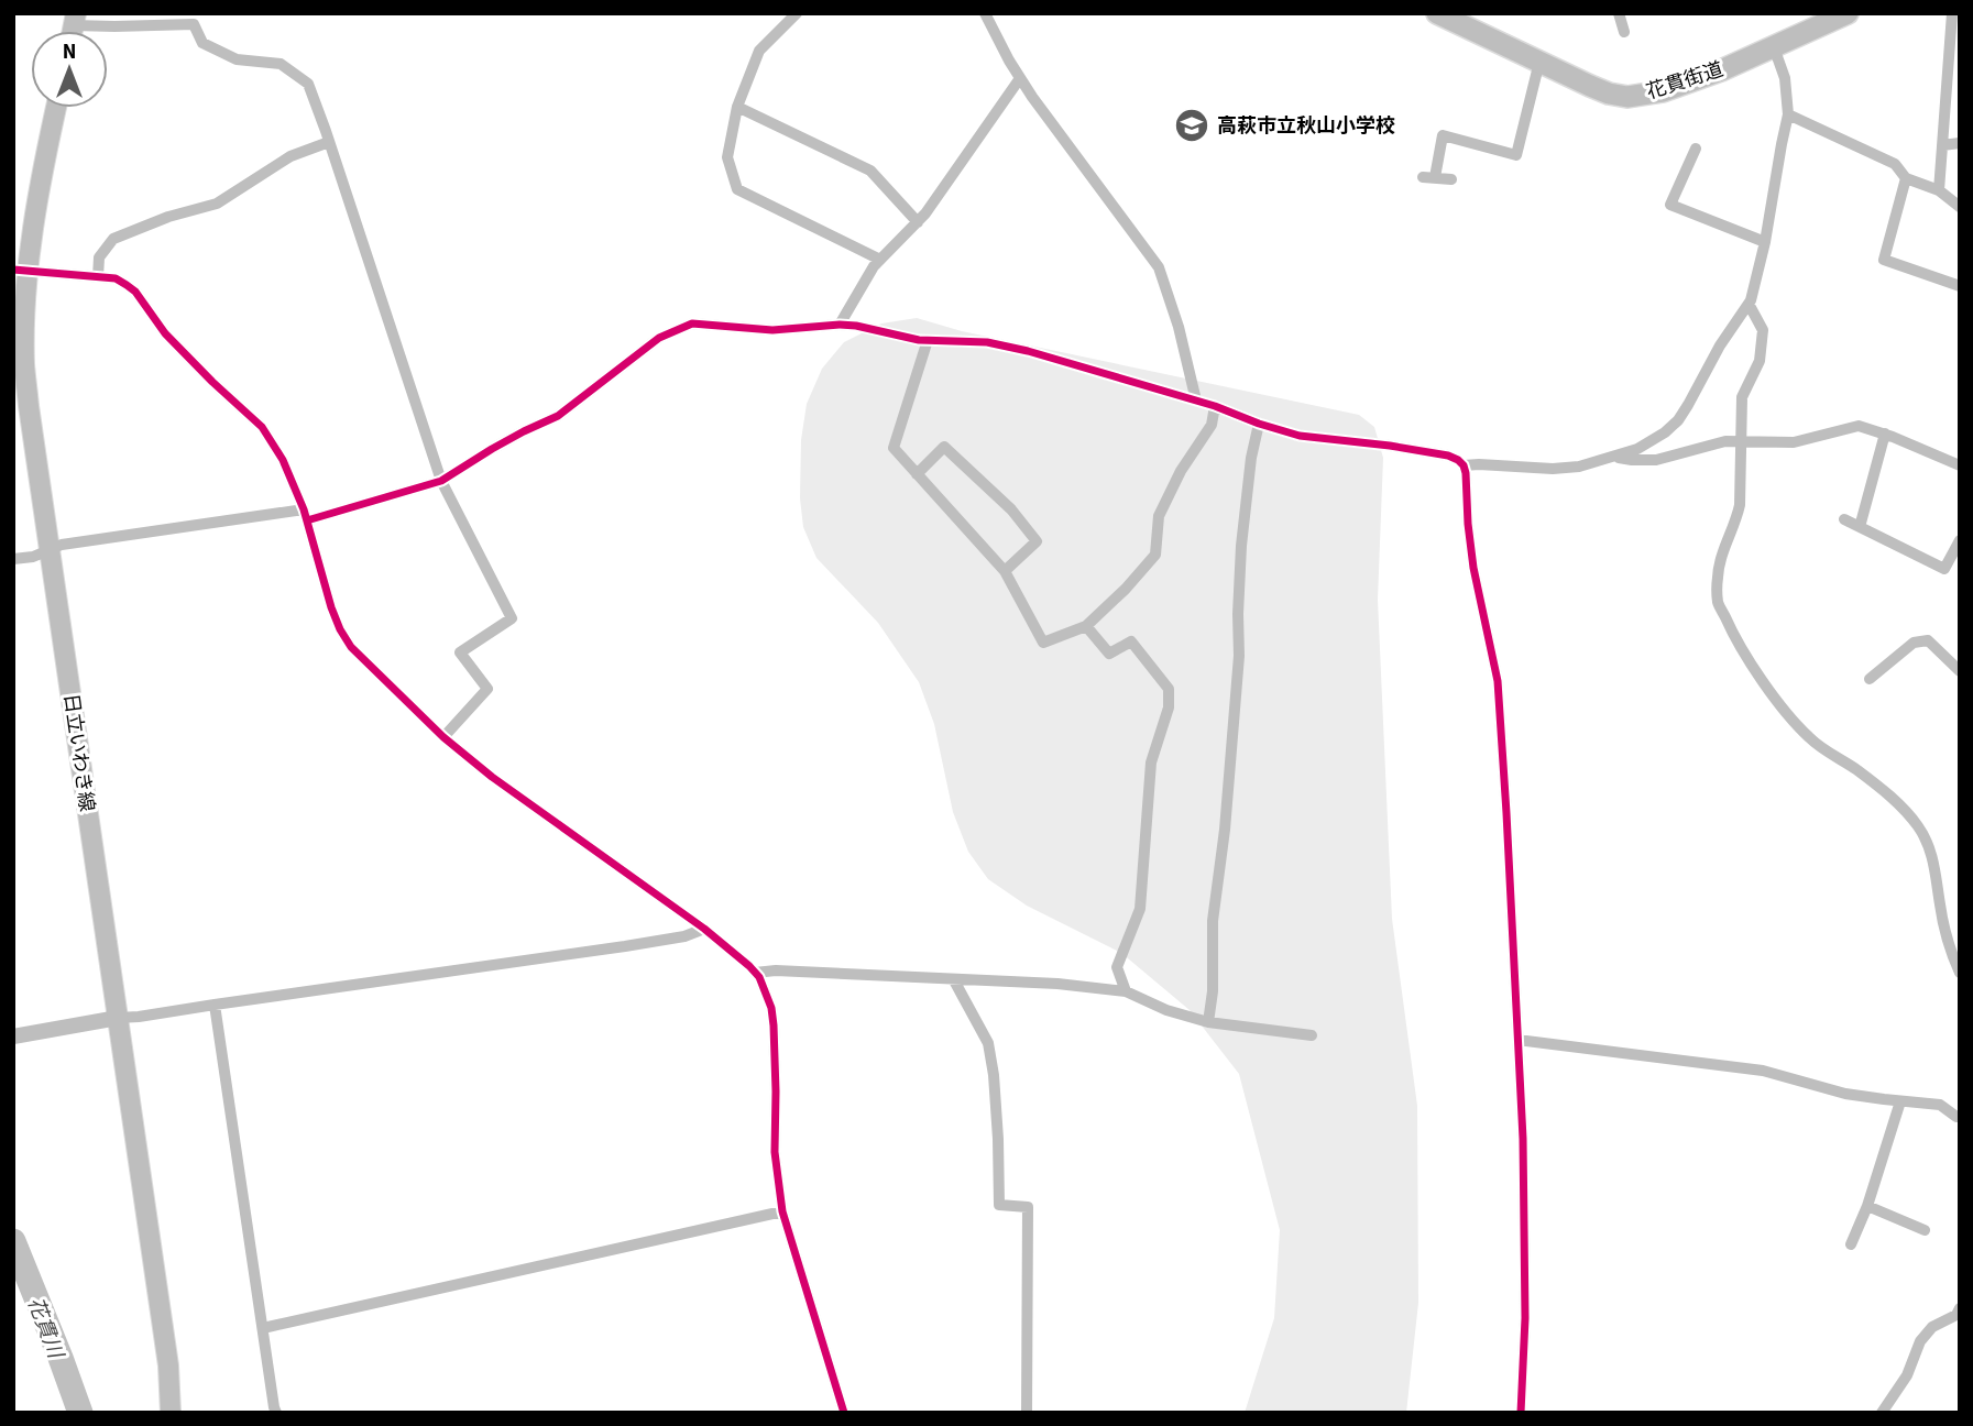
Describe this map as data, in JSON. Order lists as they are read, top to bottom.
{
  "streets": {
    "highway": ["花貫街道"],
    "main road": ["日立いわき線"]
  },
  "water": ["花貫川"],
  "places": {
    "school or university": ["高萩市立秋山小学校"]
  },
  "north": "top"
}
